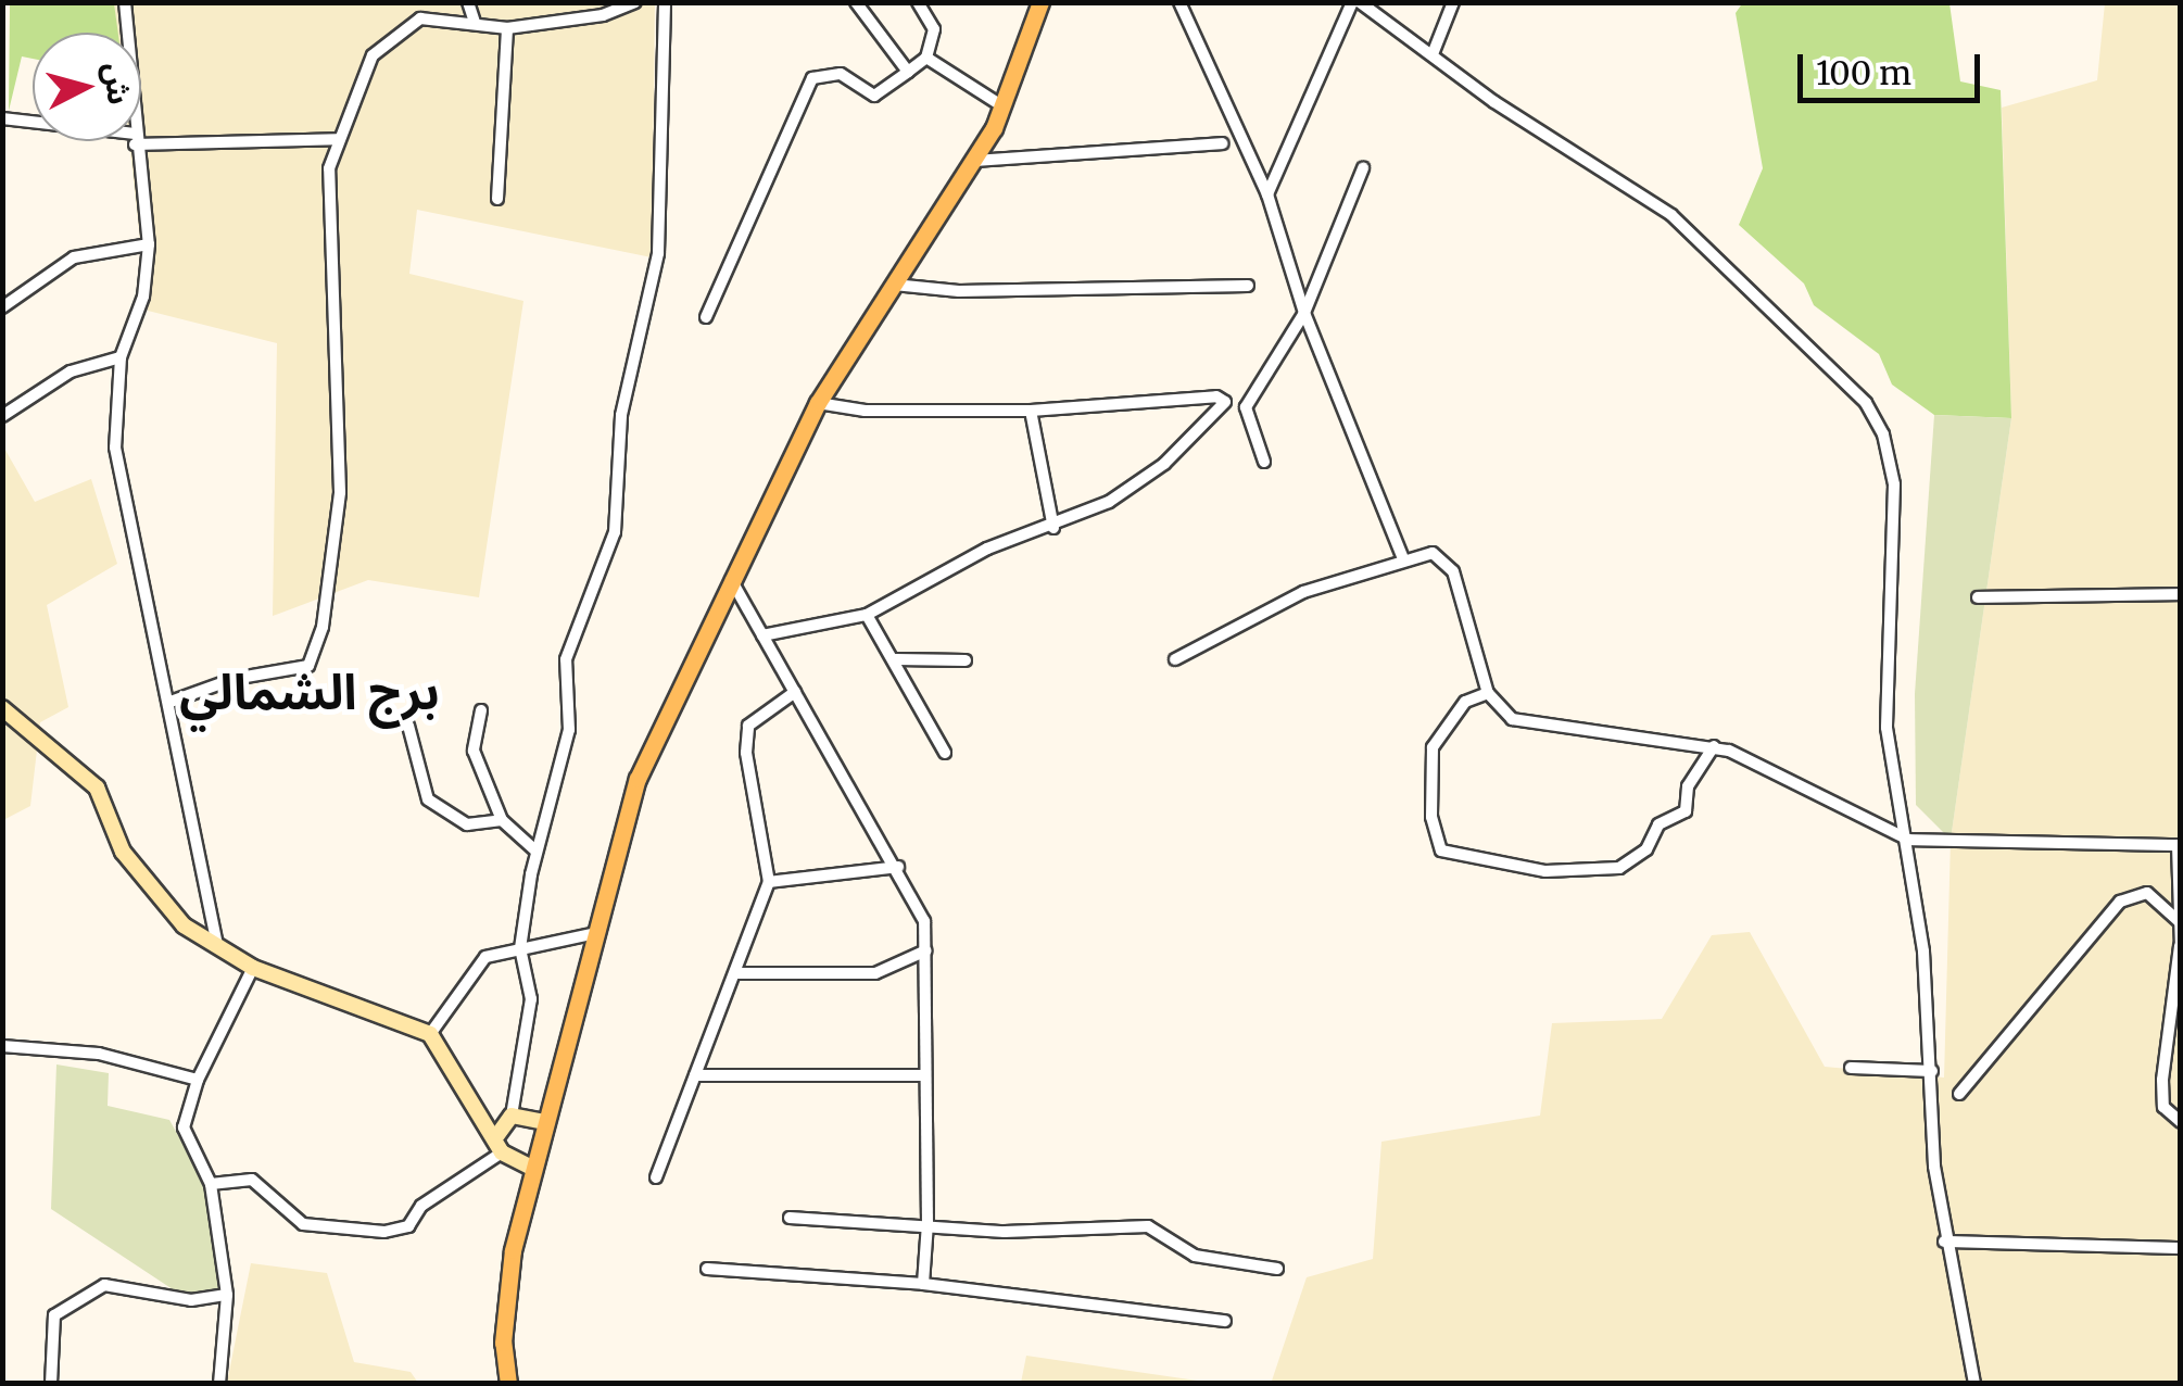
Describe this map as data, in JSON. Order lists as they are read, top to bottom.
{
  "districts": ["برج الشمالي"],
  "scale_bar": "100 m",
  "north": "right"
}
